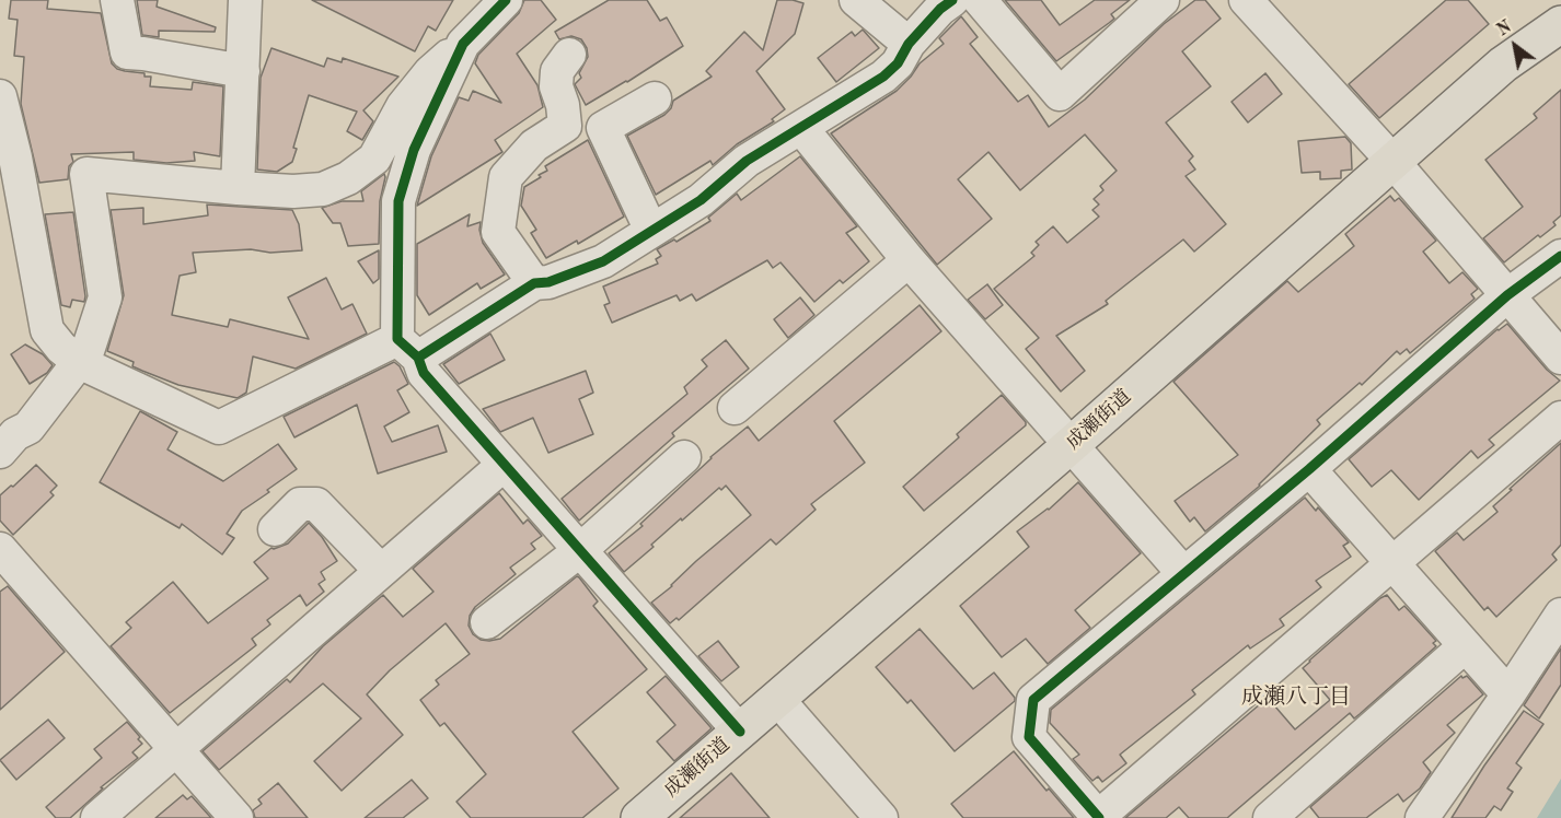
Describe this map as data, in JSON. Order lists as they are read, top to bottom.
{
  "streets": {
    "main road": ["成瀬街道"]
  },
  "districts": ["成瀬八丁目"],
  "north": "top left"
}
